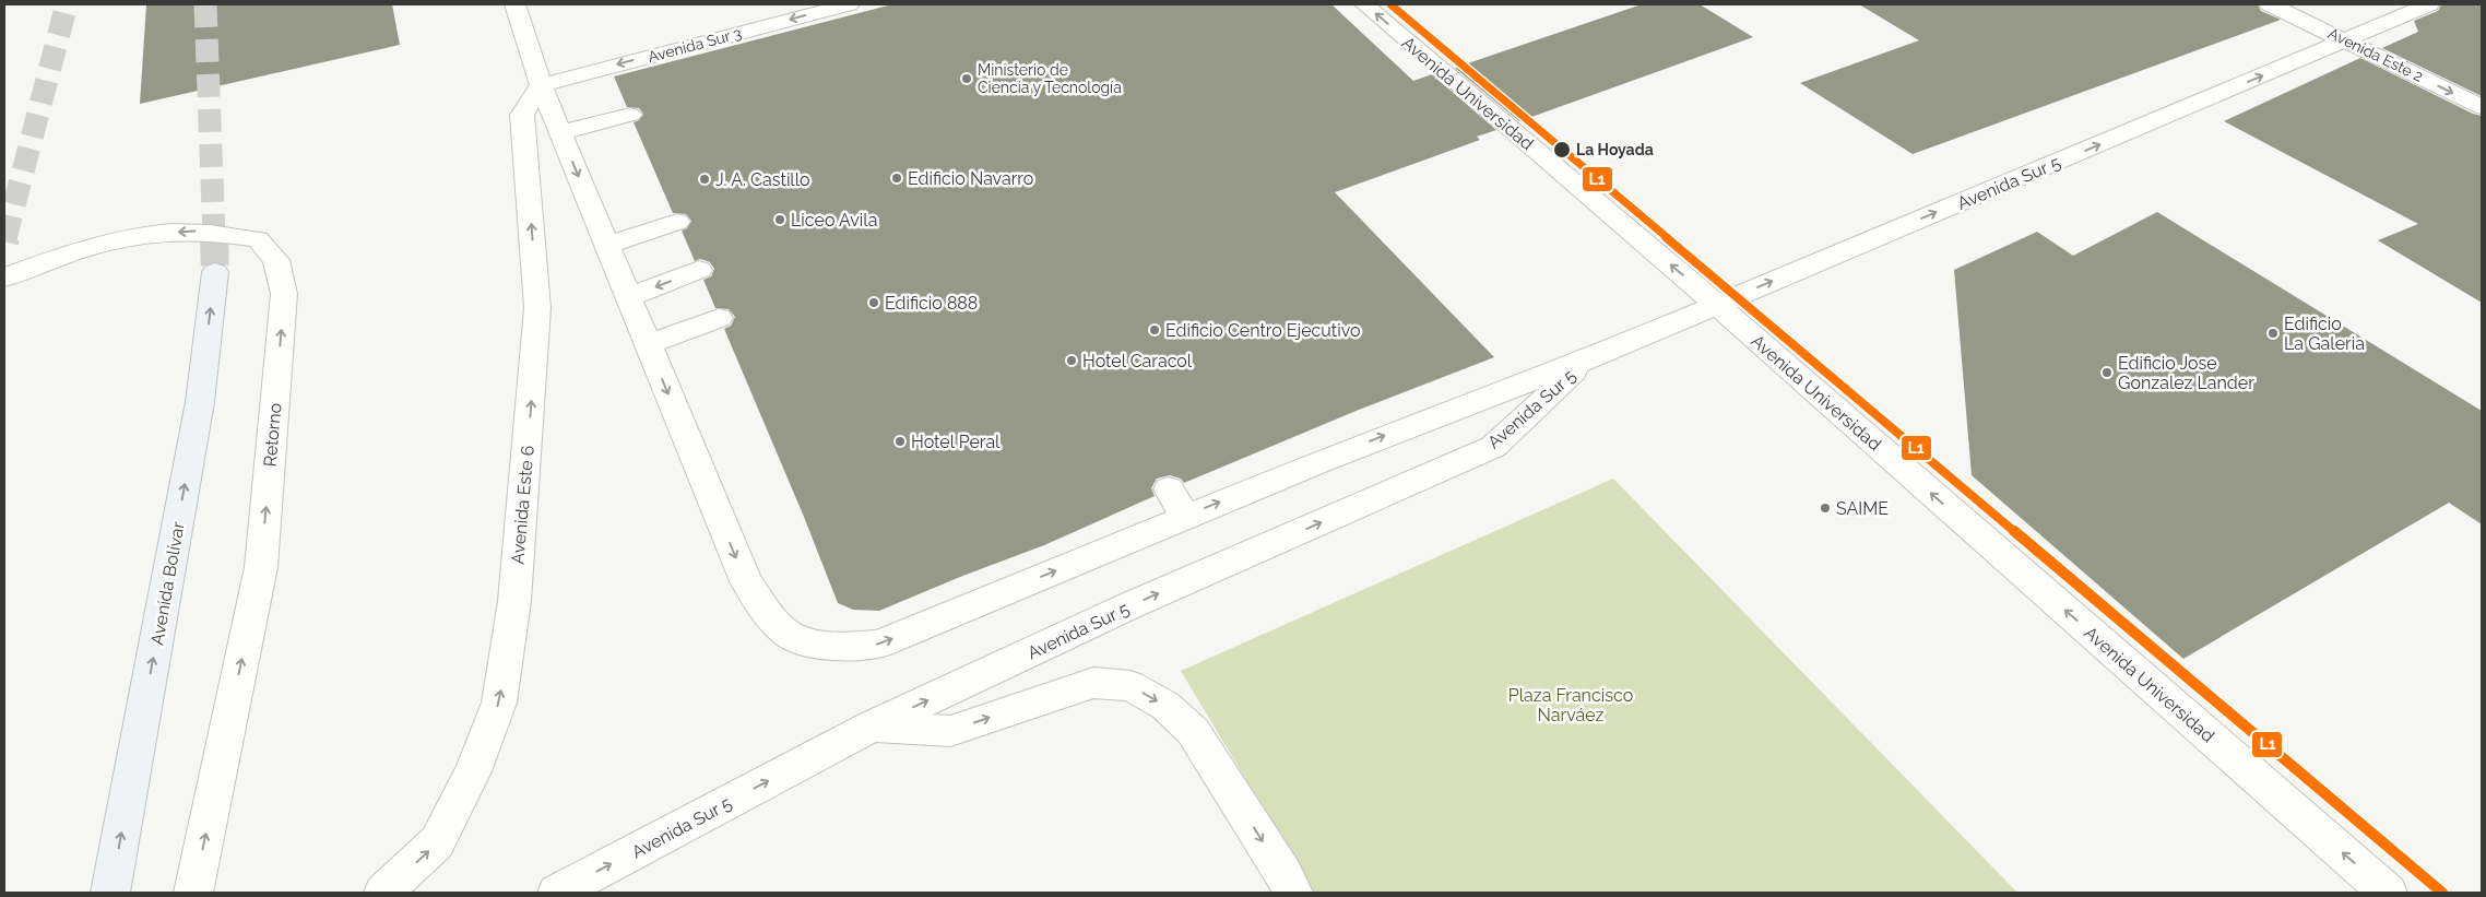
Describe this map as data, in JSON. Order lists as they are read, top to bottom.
{
  "streets": {
    "main road": ["Avenida Bolívar"],
    "street": [
      "Avenida Sur 3",
      "Avenida Este 2",
      "Avenida Universidad",
      "Avenida Sur 5",
      "Retorno",
      "Avenida Este 6"
    ]
  },
  "crossings": [
    ["Avenida Sur 3", "Avenida Este 6"],
    ["Avenida Este 2", "Avenida Sur 5"],
    ["Avenida Universidad", "Avenida Sur 5"]
  ],
  "one_way": [
    "Avenida Este 2",
    "Avenida Universidad",
    "Avenida Sur 5",
    "Avenida Este 6",
    "Avenida Bolívar"
  ],
  "parks": ["Plaza Francisco Narváez"],
  "places": [
    "Ministerio de Ciencia y Tecnología",
    "La Hoyada",
    "Edificio Navarro",
    "J. A. Castillo",
    "Liceo Avila",
    "Edificio 888",
    "Edificio Centro Ejecutivo",
    "Edificio La Galeria",
    "Hotel Caracol",
    "Edificio Jose Gonzalez Lander",
    "Hotel Peral",
    "SAIME"
  ],
  "lines": ["transit line L1"]
}
